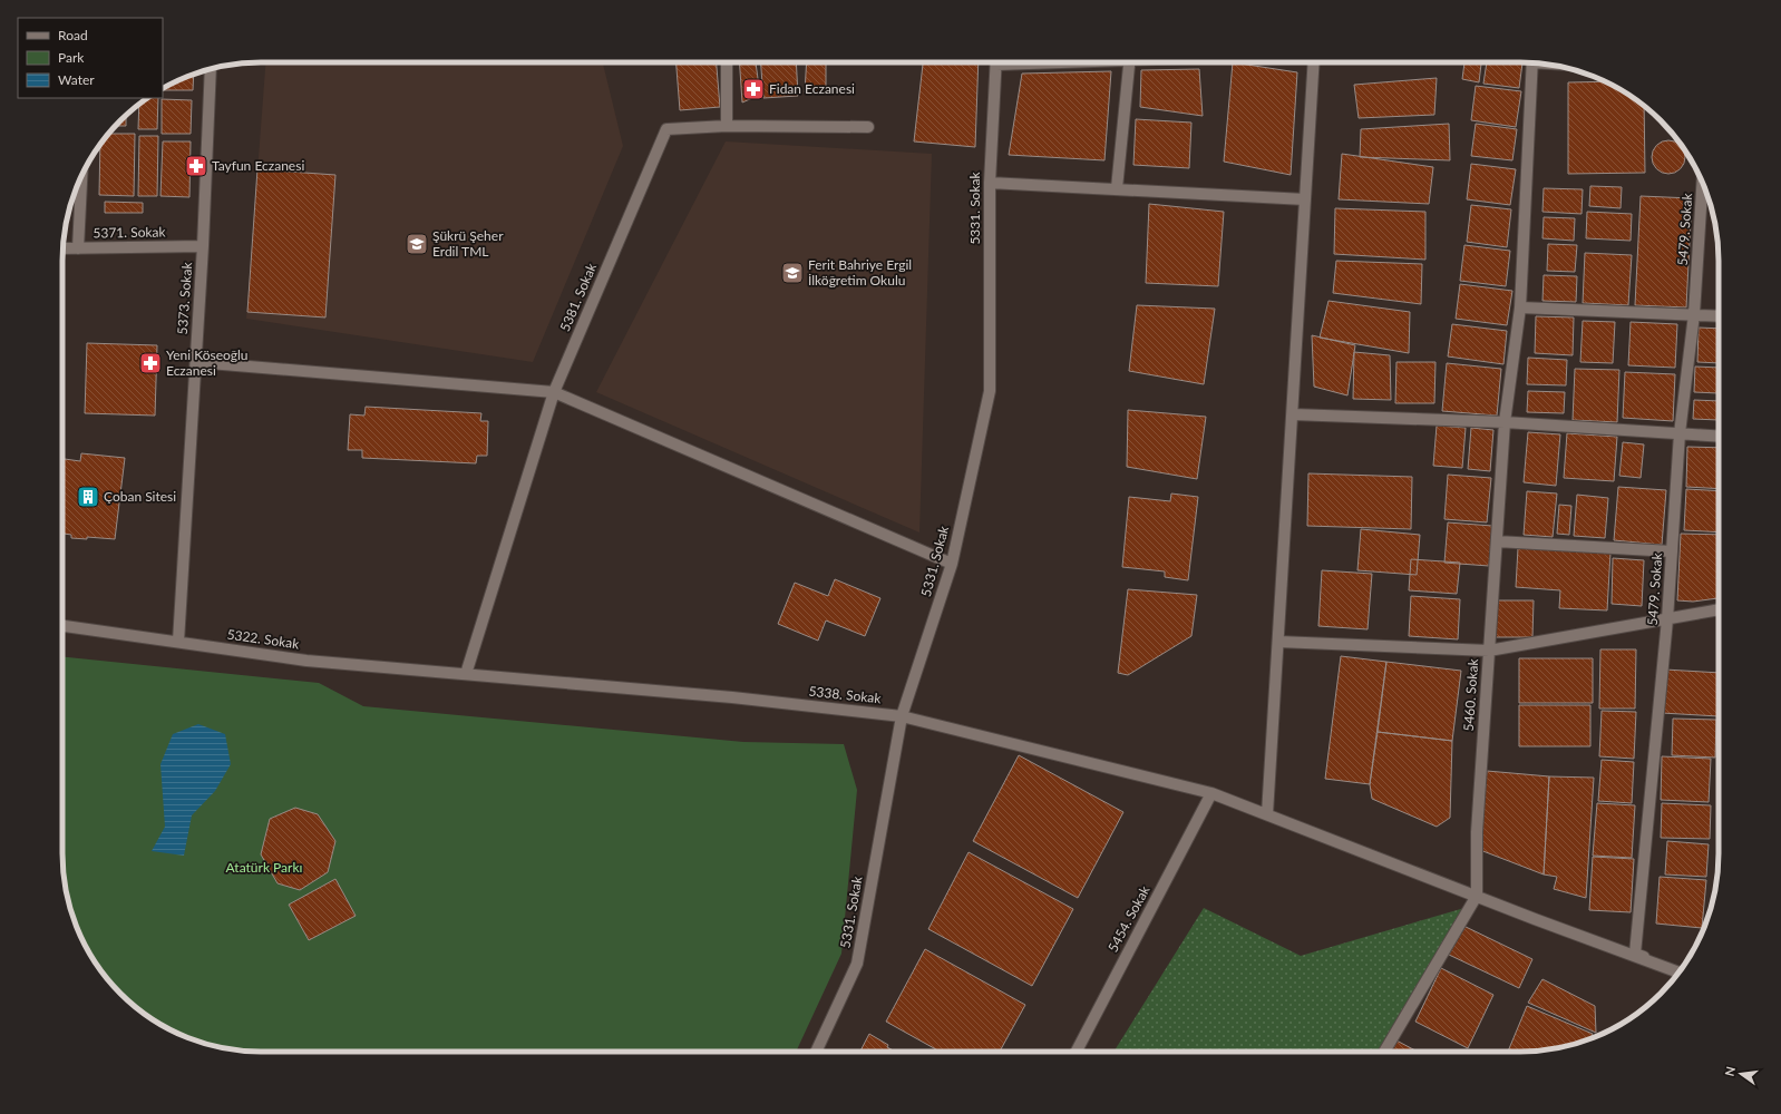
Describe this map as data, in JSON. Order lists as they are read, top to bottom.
{
  "streets": {
    "street": [
      "5331. Sokak",
      "5479. Sokak",
      "5371. Sokak",
      "5381. Sokak",
      "5373. Sokak",
      "5322. Sokak",
      "5338. Sokak",
      "5460. Sokak",
      "5454. Sokak"
    ]
  },
  "crossings": [
    ["5331. Sokak", "5338. Sokak"],
    ["5371. Sokak", "5373. Sokak"],
    ["5381. Sokak", "5322. Sokak"],
    ["5381. Sokak", "5338. Sokak"],
    ["5373. Sokak", "5322. Sokak"],
    ["5322. Sokak", "5338. Sokak"],
    ["5338. Sokak", "5460. Sokak"],
    ["5338. Sokak", "5454. Sokak"]
  ],
  "parks": ["Atatürk Parkı"],
  "places": {
    "pharmacy": ["Fidan Eczanesi", "Tayfun Eczanesi", "Yeni Köseoğlu Eczanesi"],
    "school or university": ["Şükrü Şeher Erdil TML", "Ferit Bahriye Ergil İlköğretim Okulu"],
    "building": ["Çoban Sitesi"]
  },
  "legend": ["Road", "Park", "Water"],
  "north": "left"
}
